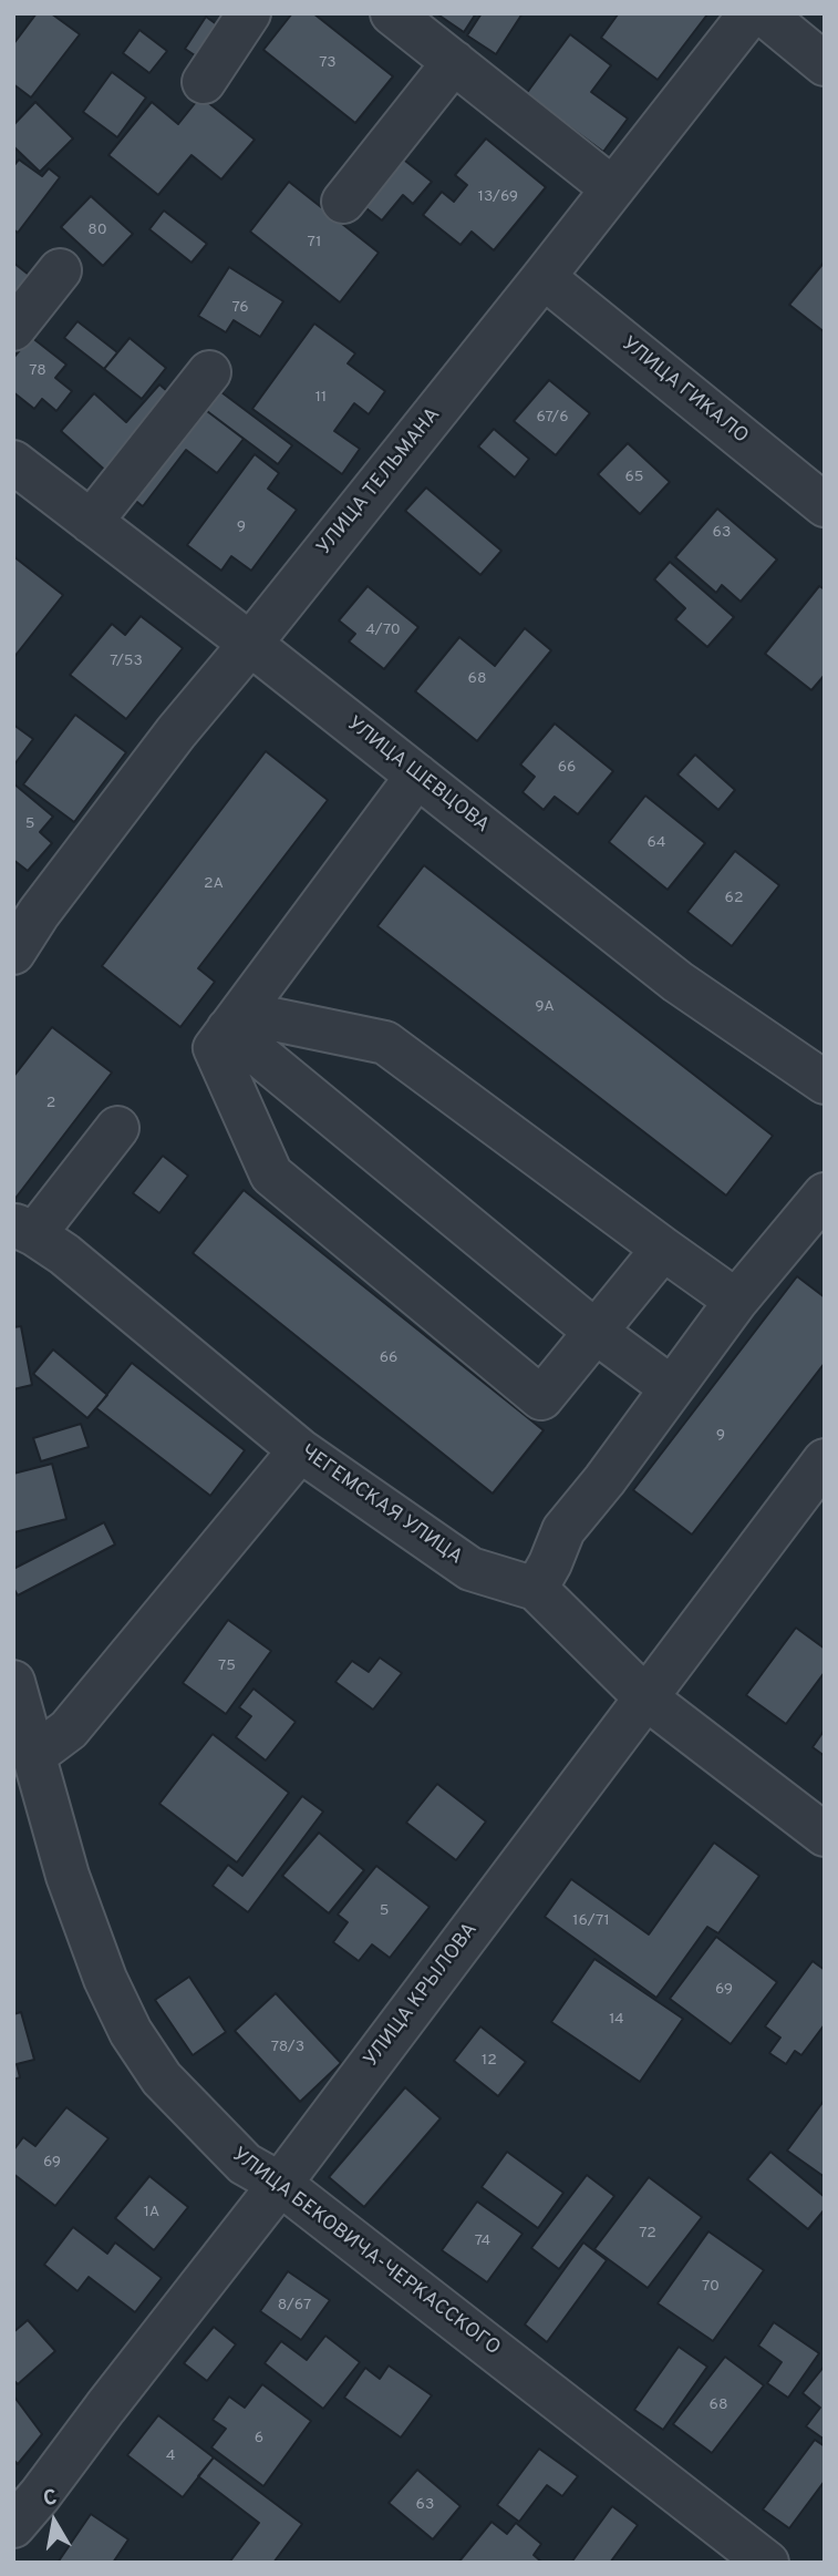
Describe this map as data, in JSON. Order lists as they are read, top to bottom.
{
  "streets": {
    "street": [
      "УЛИЦА ГИКАЛО",
      "УЛИЦА ТЕЛЬМАНА",
      "УЛИЦА ШЕВЦОВА",
      "ЧЕГЕМСКАЯ УЛИЦА",
      "УЛИЦА КРЫЛОВА",
      "УЛИЦА БЕКОВИЧА-ЧЕРКАССКОГО"
    ]
  },
  "crossings": [
    ["УЛИЦА ГИКАЛО", "УЛИЦА ТЕЛЬМАНА"],
    ["УЛИЦА ТЕЛЬМАНА", "УЛИЦА ШЕВЦОВА"],
    ["ЧЕГЕМСКАЯ УЛИЦА", "УЛИЦА КРЫЛОВА"],
    ["УЛИЦА КРЫЛОВА", "УЛИЦА БЕКОВИЧА-ЧЕРКАССКОГО"]
  ],
  "house_numbers": [
    "73",
    "13/69",
    "80",
    "71",
    "76",
    "78",
    "11",
    "67/6",
    "65",
    "9",
    "63",
    "4/70",
    "7/53",
    "68",
    "66",
    "5",
    "64",
    "2А",
    "62",
    "9А",
    "2",
    "66",
    "9",
    "75",
    "5",
    "16/71",
    "69",
    "14",
    "78/3",
    "12",
    "69",
    "1А",
    "72",
    "74",
    "70",
    "8/67",
    "68",
    "6",
    "4",
    "63"
  ],
  "north": "top"
}
